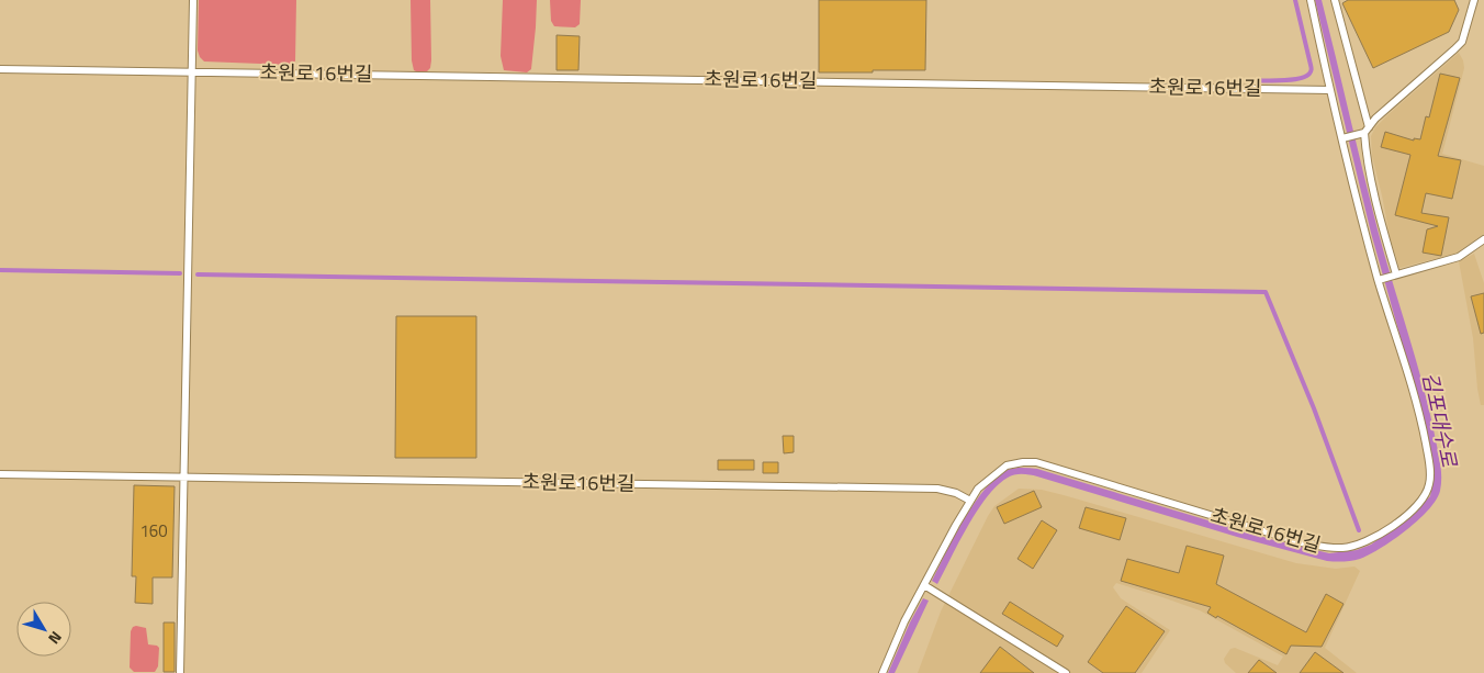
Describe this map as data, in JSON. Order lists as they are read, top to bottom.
{
  "streets": {
    "lane": ["초원로16번길"]
  },
  "water": ["김포대수로"],
  "house_numbers": ["160"],
  "north": "bottom right"
}
